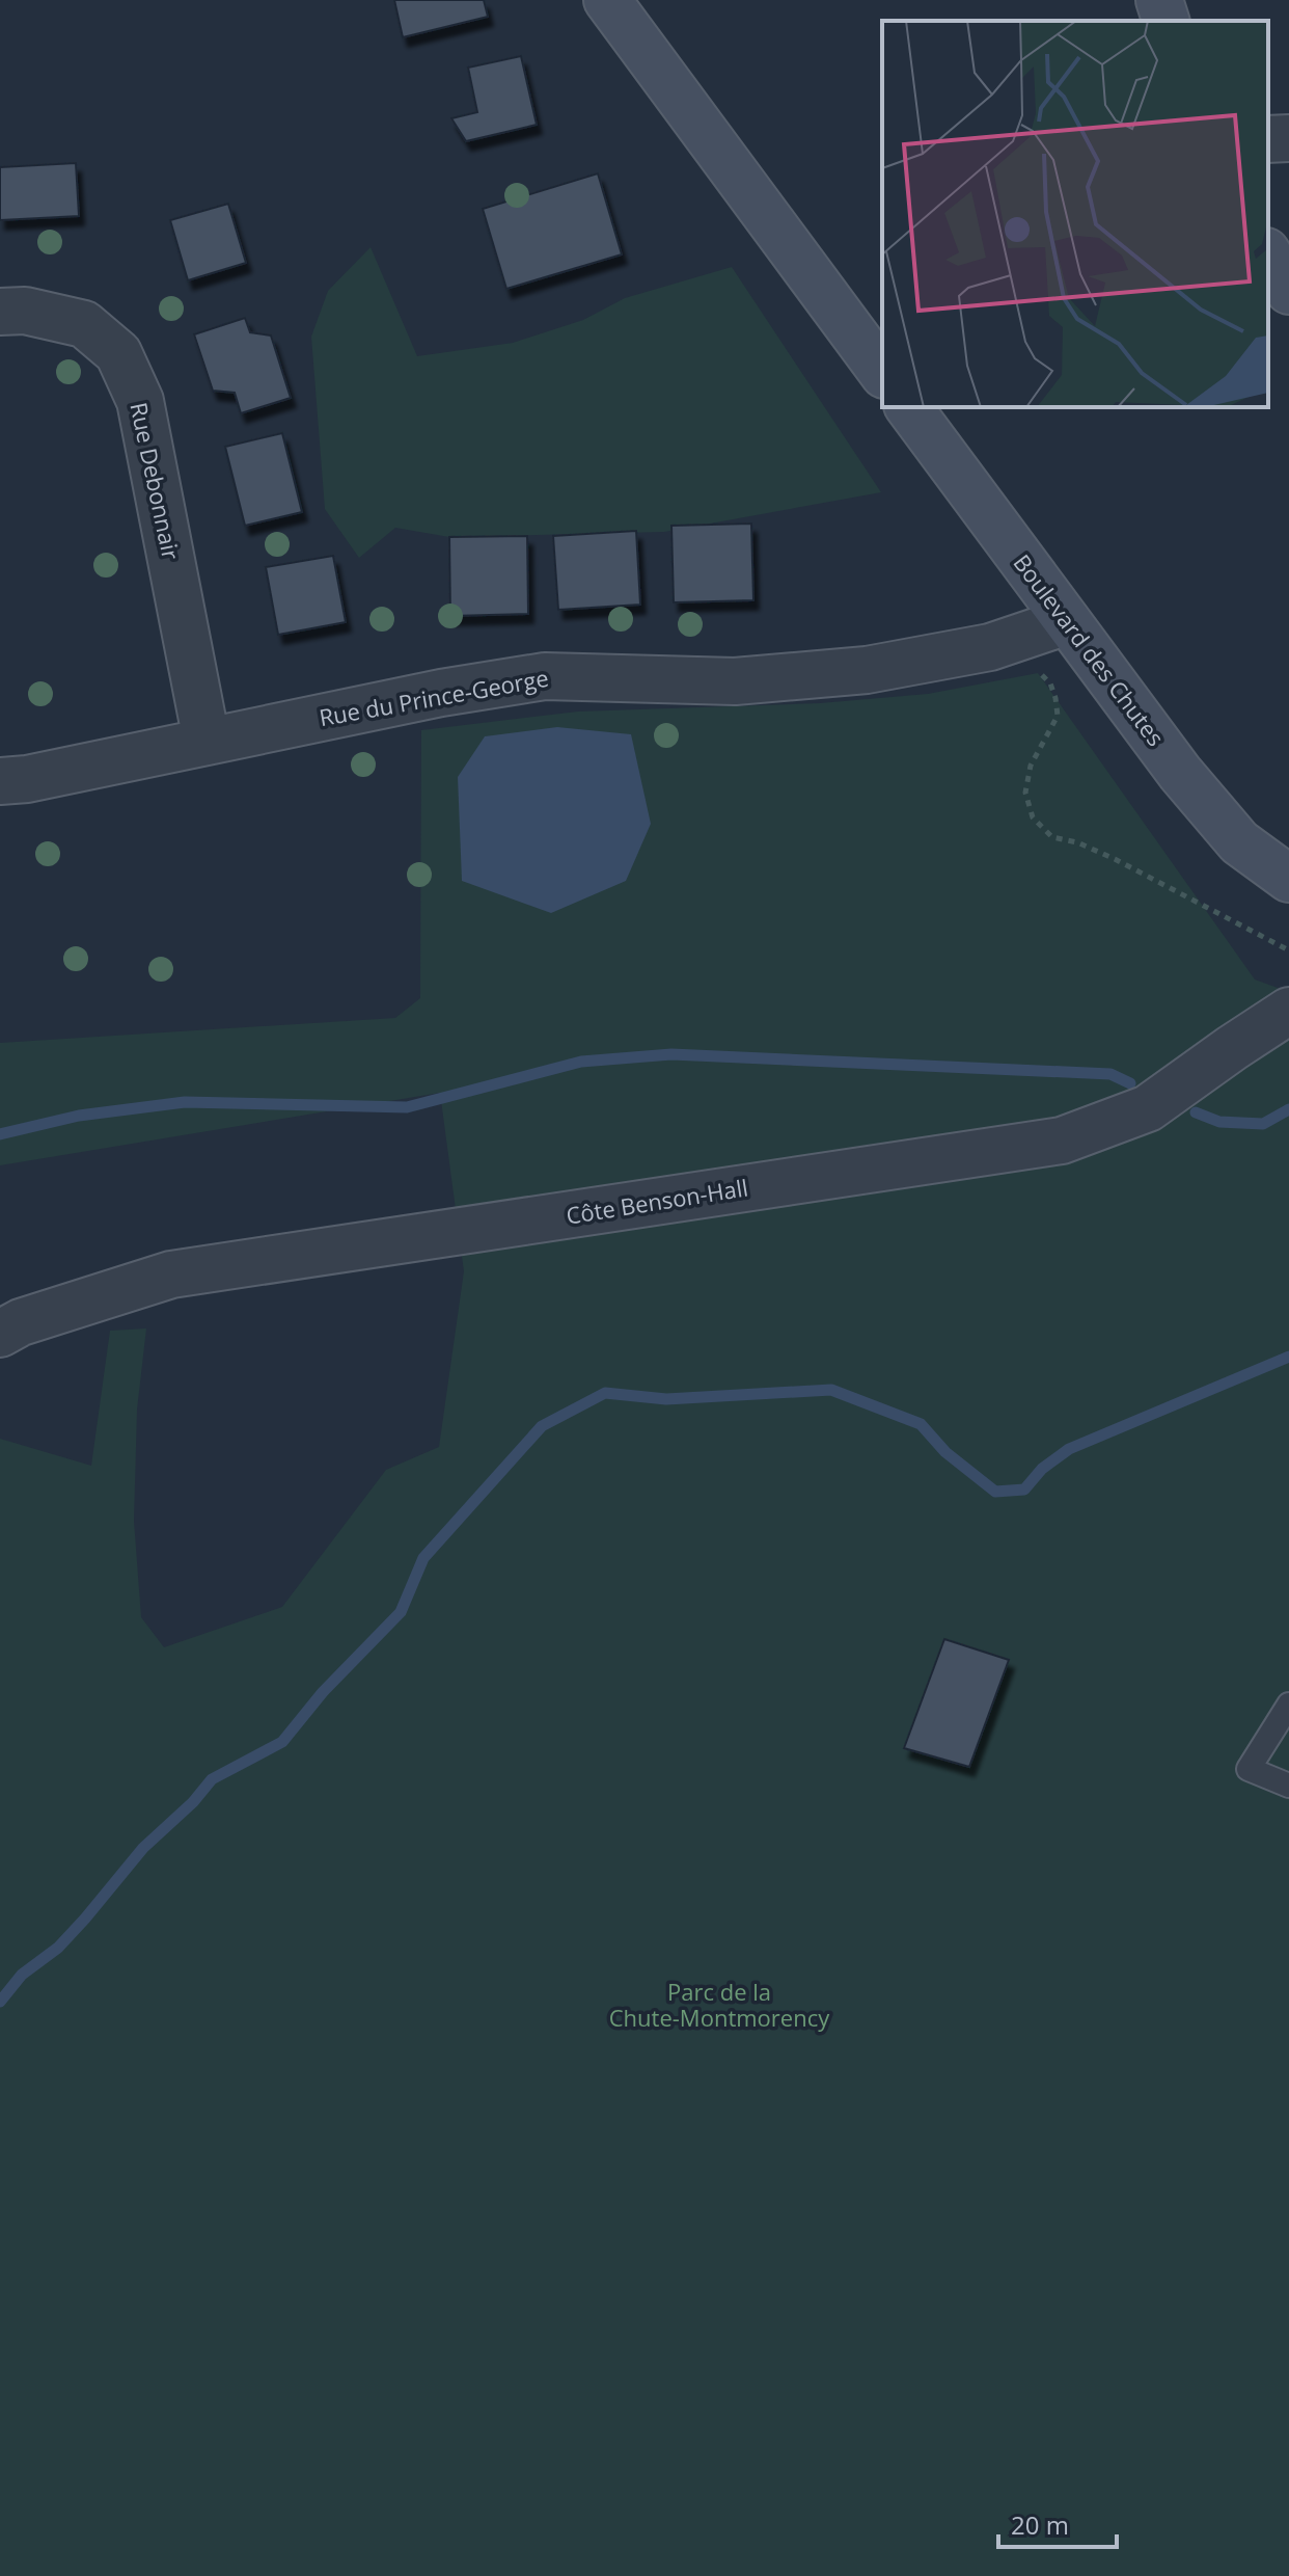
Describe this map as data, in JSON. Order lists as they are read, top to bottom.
{
  "streets": {
    "street": [
      "Rue Debonnair",
      "Boulevard des Chutes",
      "Rue du Prince-George",
      "Côte Benson-Hall"
    ]
  },
  "crossings": [
    ["Rue Debonnair", "Rue du Prince-George"],
    ["Boulevard des Chutes", "Rue du Prince-George"]
  ],
  "parks": ["Parc de la Chute-Montmorency"],
  "scale_bar": "20 m"
}
